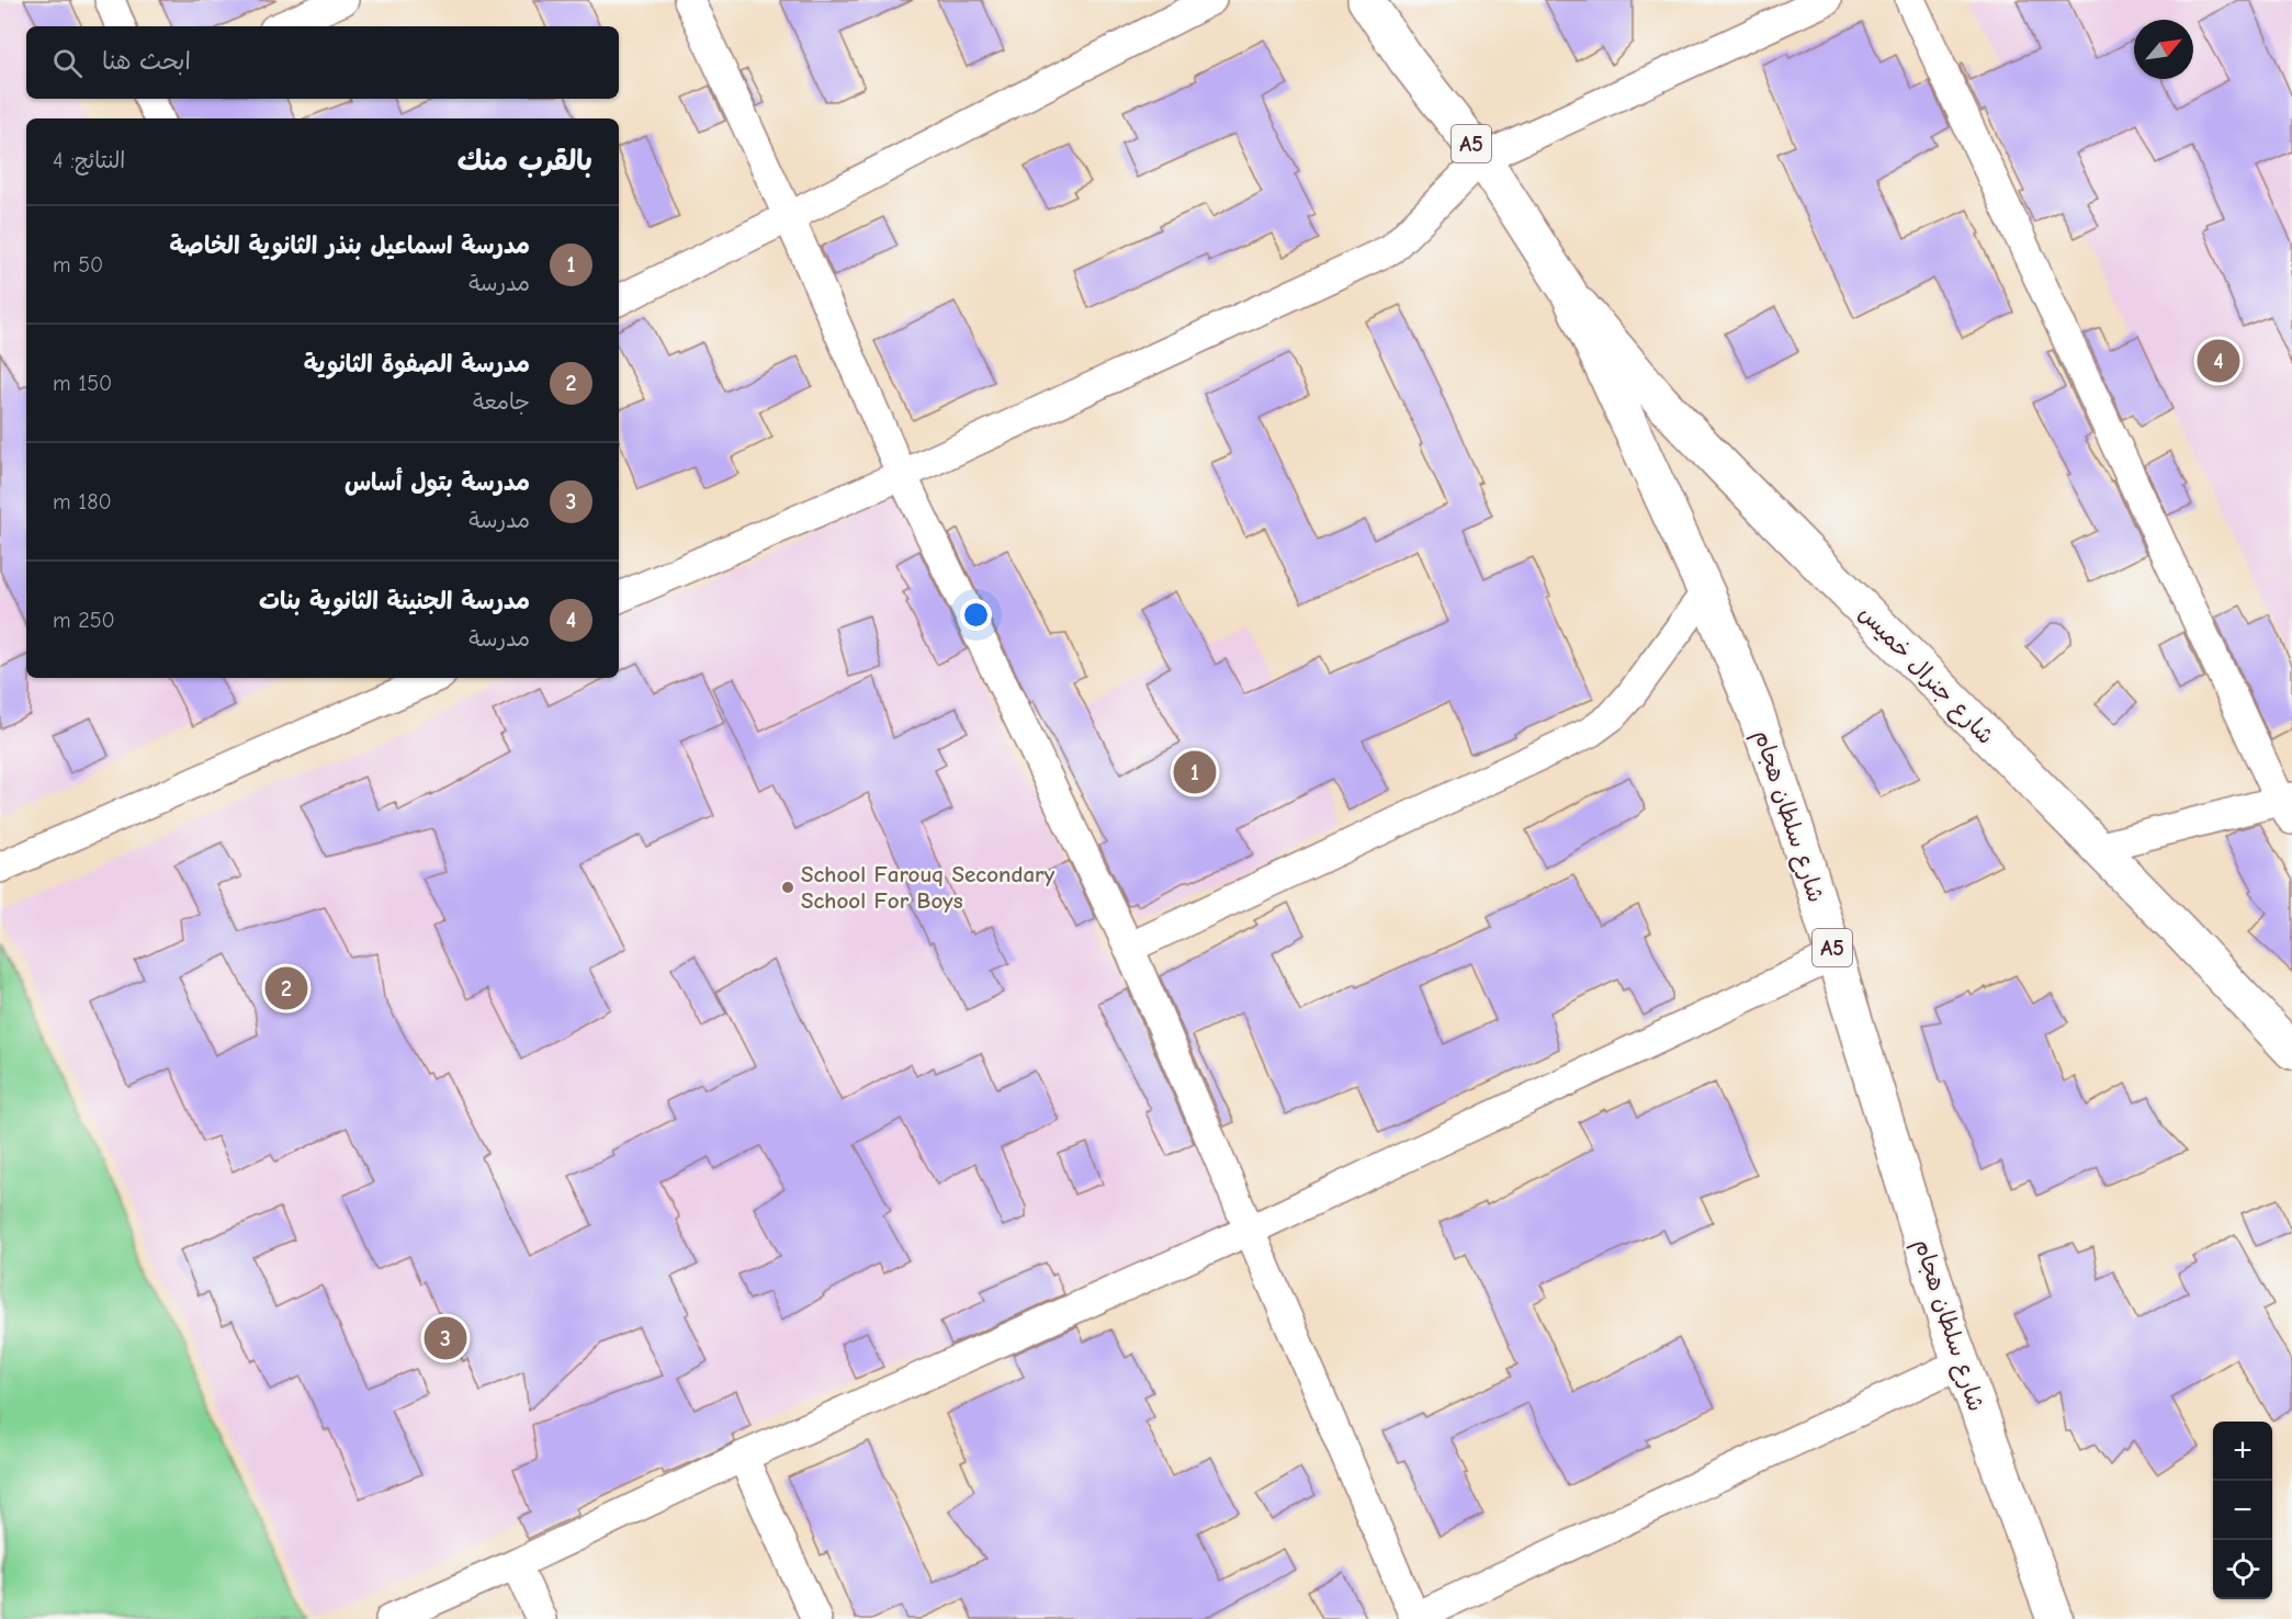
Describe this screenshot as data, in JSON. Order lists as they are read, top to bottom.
{
  "streets": {
    "main road": ["A5", "شارع جنرال خميس", "شارع سلطان هجام"]
  },
  "crossings": [
    ["A5", "شارع جنرال خميس"],
    ["A5", "شارع سلطان هجام"],
    ["شارع جنرال خميس", "شارع سلطان هجام"]
  ],
  "places": ["School Farouq Secondary School For Boys"],
  "north": "top right",
  "page": {
    "search": "ابحث هنا",
    "heading": ["بالقرب منك", "النتائج: 4"],
    "list": [
      {
        "mark": "1",
        "name": "مدرسة اسماعيل بنذر الثانوية الخاصة",
        "note": "مدرسة",
        "value": "50 m"
      },
      {
        "mark": "2",
        "name": "مدرسة الصفوة الثانوية",
        "note": "جامعة",
        "value": "150 m"
      },
      {
        "mark": "3",
        "name": "مدرسة بتول أساس",
        "note": "مدرسة",
        "value": "180 m"
      },
      {
        "mark": "4",
        "name": "مدرسة الجنينة الثانوية بنات",
        "note": "مدرسة",
        "value": "250 m"
      }
    ],
    "pins": [
      "4",
      "1",
      "2",
      "3"
    ],
    "map_buttons": ["+", "−"]
  }
}
